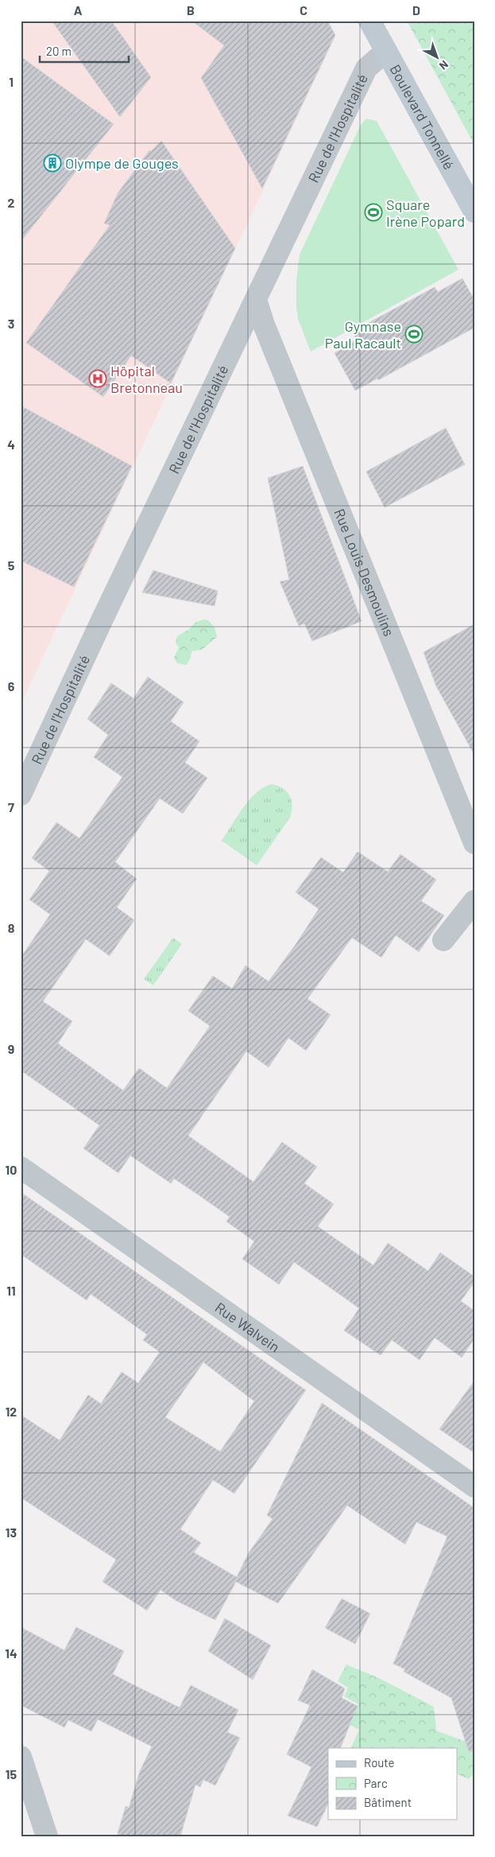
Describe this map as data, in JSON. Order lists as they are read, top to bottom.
{
  "streets": {
    "main road": ["Boulevard Tonnellé"],
    "street": ["Rue de l'Hospitalité", "Rue Louis Desmoulins", "Rue Walvein"]
  },
  "crossings": [
    ["Boulevard Tonnellé", "Rue de l'Hospitalité"],
    ["Rue de l'Hospitalité", "Rue Louis Desmoulins"]
  ],
  "places": {
    "building": ["Olympe de Gouges"],
    "sports": ["Square Irène Popard", "Gymnase Paul Racault"],
    "hospital": ["Hôpital Bretonneau"]
  },
  "legend": ["Route", "Parc", "Bâtiment"],
  "scale_bar": "20 m",
  "north": "bottom right",
  "grid": {
    "columns": [
      "A",
      "B",
      "C",
      "D"
    ],
    "rows": [
      "1",
      "2",
      "3",
      "4",
      "5",
      "6",
      "7",
      "8",
      "9",
      "10",
      "11",
      "12",
      "13",
      "14",
      "15"
    ]
  }
}
